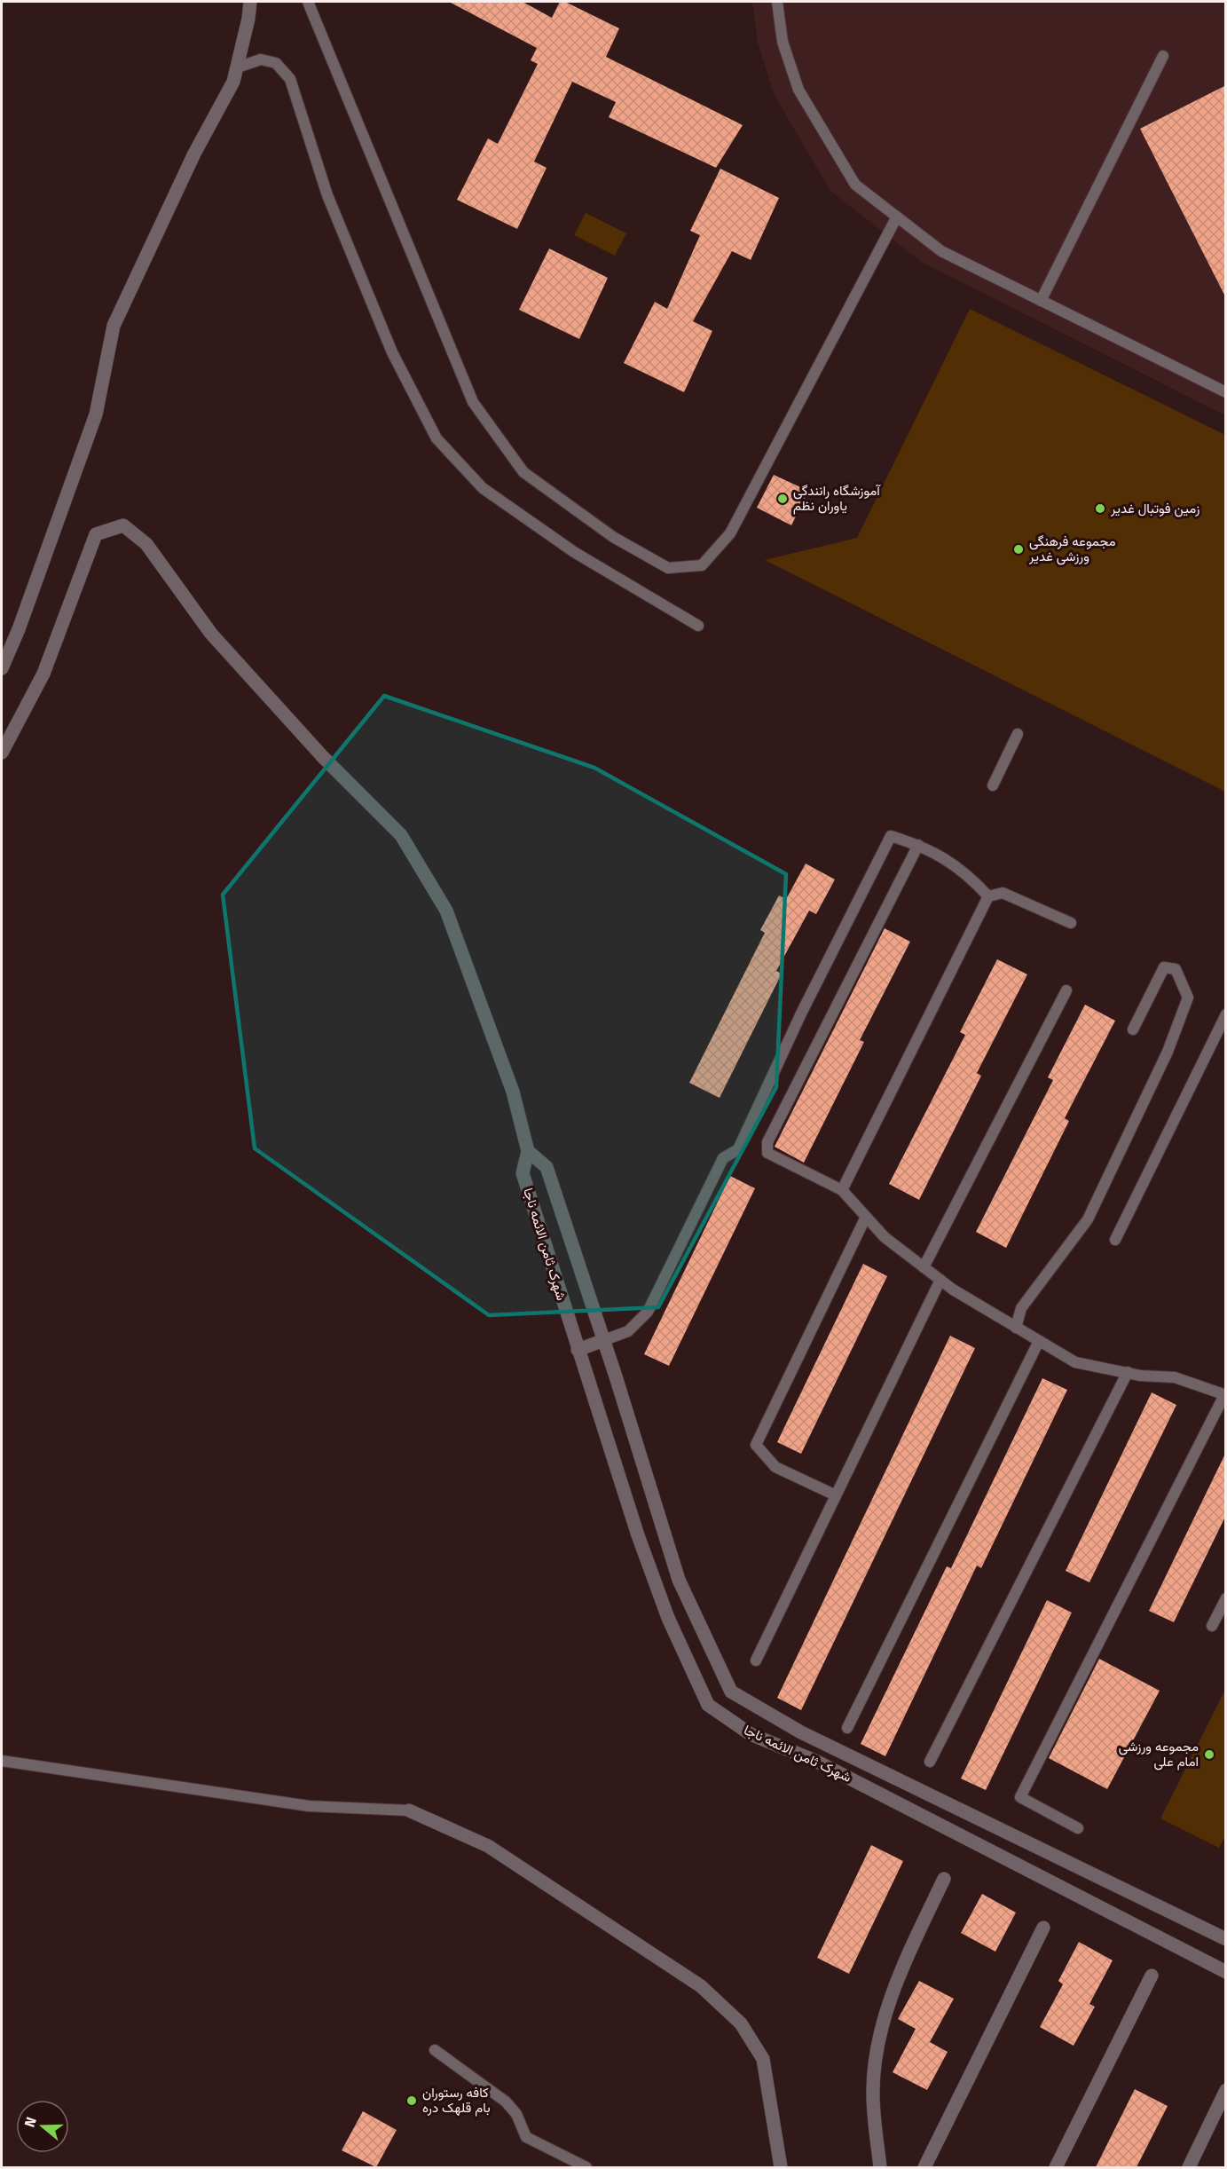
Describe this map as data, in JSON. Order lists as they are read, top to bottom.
{
  "streets": {
    "street": ["شهرک ثامن الائمه ناجا"]
  },
  "places": [
    "آموزشگاه رانندگی یاوران نظم",
    "زمین فوتبال غدیر",
    "مجموعه فرهنگی ورزشی غدیر",
    "مجموعه ورزشی امام علی",
    "کافه رستوران بام قلهک دره"
  ],
  "north": "left"
}
